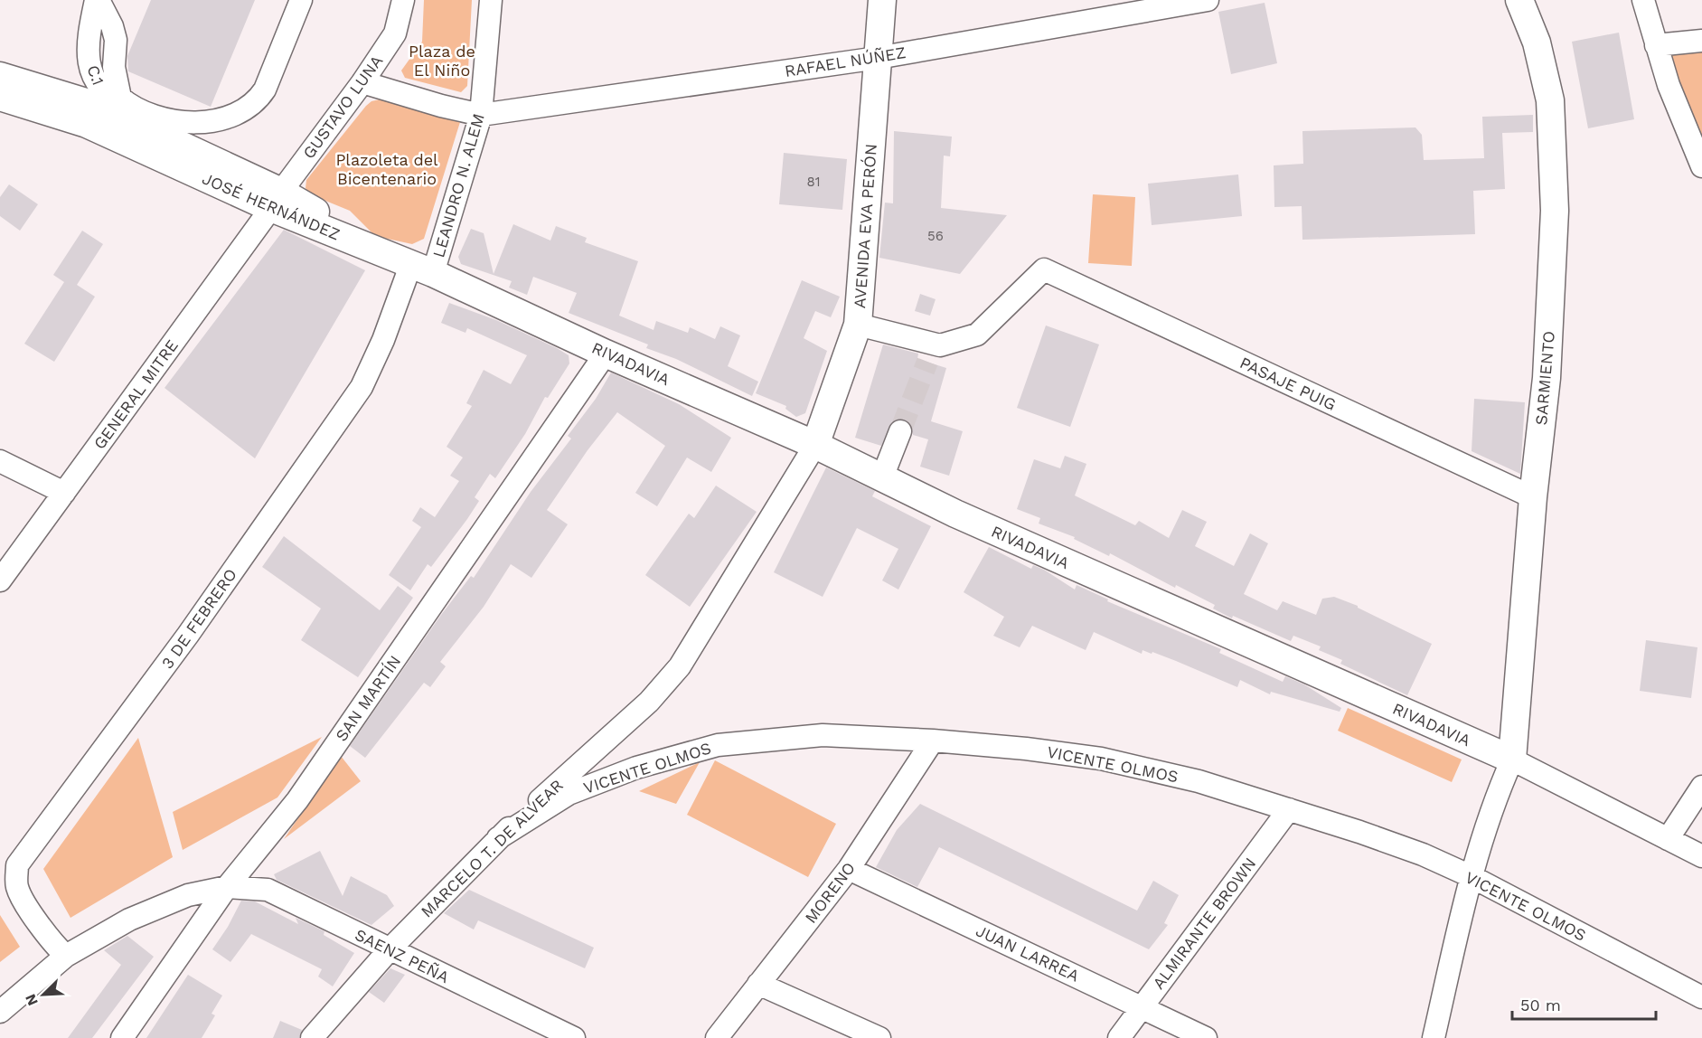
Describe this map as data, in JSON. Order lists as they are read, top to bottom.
{
  "streets": {
    "main road": [
      "JOSÉ HERNÁNDEZ",
      "AVENIDA EVA PERÓN",
      "RIVADAVIA",
      "SARMIENTO"
    ],
    "street": [
      "RAFAEL NÚÑEZ",
      "C.1",
      "GUSTAVO LUNA",
      "LEANDRO N. ALEM",
      "PASAJE PUIG",
      "GENERAL MITRE",
      "3 DE FEBRERO",
      "SAN MARTÍN",
      "VICENTE OLMOS",
      "MARCELO T. DE ALVEAR",
      "MORENO",
      "ALMIRANTE BROWN",
      "JUAN LARREA",
      "SAENZ PEÑA"
    ]
  },
  "crossings": [
    ["RAFAEL NÚÑEZ", "GUSTAVO LUNA"],
    ["RAFAEL NÚÑEZ", "LEANDRO N. ALEM"],
    ["RAFAEL NÚÑEZ", "AVENIDA EVA PERÓN"],
    ["C.1", "JOSÉ HERNÁNDEZ"],
    ["GUSTAVO LUNA", "JOSÉ HERNÁNDEZ"],
    ["GUSTAVO LUNA", "GENERAL MITRE"],
    ["LEANDRO N. ALEM", "RIVADAVIA"],
    ["LEANDRO N. ALEM", "3 DE FEBRERO"],
    ["JOSÉ HERNÁNDEZ", "RIVADAVIA"],
    ["JOSÉ HERNÁNDEZ", "GENERAL MITRE"],
    ["AVENIDA EVA PERÓN", "RIVADAVIA"],
    ["AVENIDA EVA PERÓN", "PASAJE PUIG"],
    ["AVENIDA EVA PERÓN", "MARCELO T. DE ALVEAR"],
    ["RIVADAVIA", "SARMIENTO"],
    ["RIVADAVIA", "3 DE FEBRERO"],
    ["RIVADAVIA", "SAN MARTÍN"],
    ["RIVADAVIA", "MARCELO T. DE ALVEAR"],
    ["SARMIENTO", "PASAJE PUIG"],
    ["3 DE FEBRERO", "SAENZ PEÑA"],
    ["SAN MARTÍN", "SAENZ PEÑA"],
    ["VICENTE OLMOS", "MARCELO T. DE ALVEAR"],
    ["VICENTE OLMOS", "MORENO"],
    ["VICENTE OLMOS", "ALMIRANTE BROWN"],
    ["MARCELO T. DE ALVEAR", "SAENZ PEÑA"],
    ["MORENO", "JUAN LARREA"],
    ["ALMIRANTE BROWN", "JUAN LARREA"]
  ],
  "parks": ["Plaza de El Niño", "Plazoleta del Bicentenario"],
  "house_numbers": ["81", "56"],
  "scale_bar": "50 m",
  "north": "bottom left"
}
